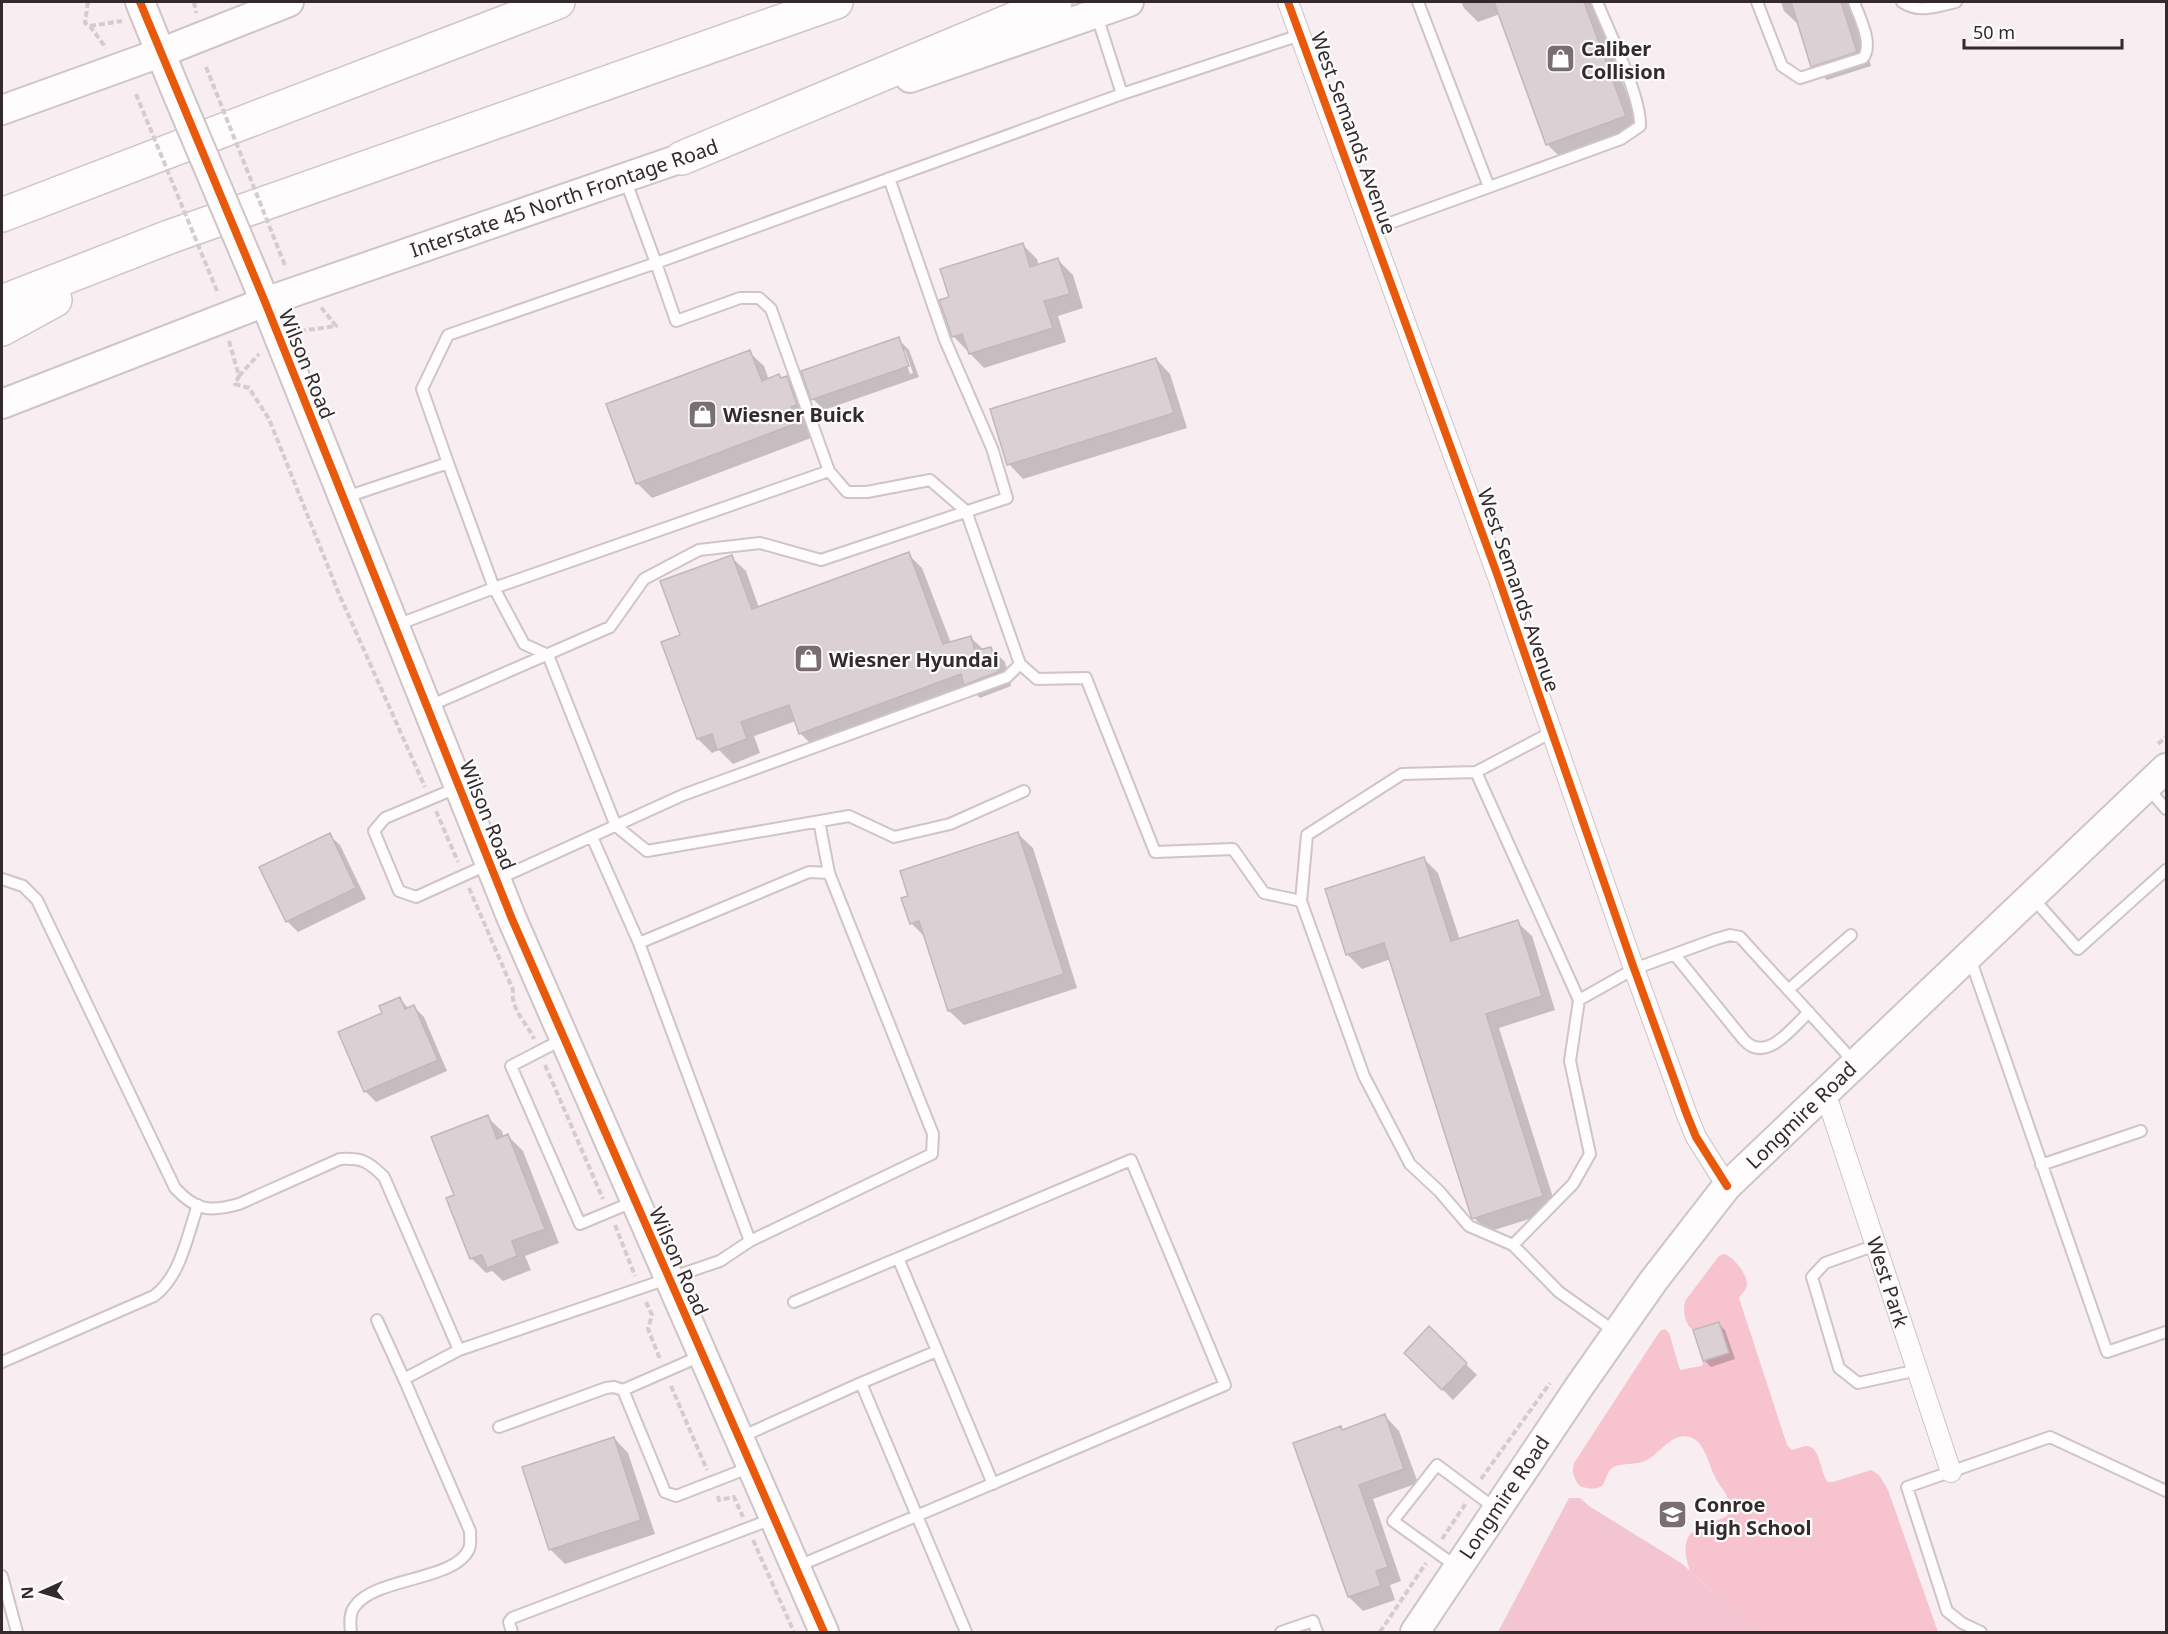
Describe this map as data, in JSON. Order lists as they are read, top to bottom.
{
  "streets": {
    "main road": ["Interstate 45 North Frontage Road", "Wilson Road", "Longmire Road"],
    "street": ["West Semands Avenue", "West Park"]
  },
  "crossings": [
    ["West Semands Avenue", "Longmire Road"],
    ["Interstate 45 North Frontage Road", "Wilson Road"],
    ["Longmire Road", "West Park"]
  ],
  "places": {
    "shop": ["Caliber Collision", "Wiesner Buick", "Wiesner Hyundai"],
    "school or university": ["Conroe High School"]
  },
  "scale_bar": "50 m",
  "north": "left"
}
